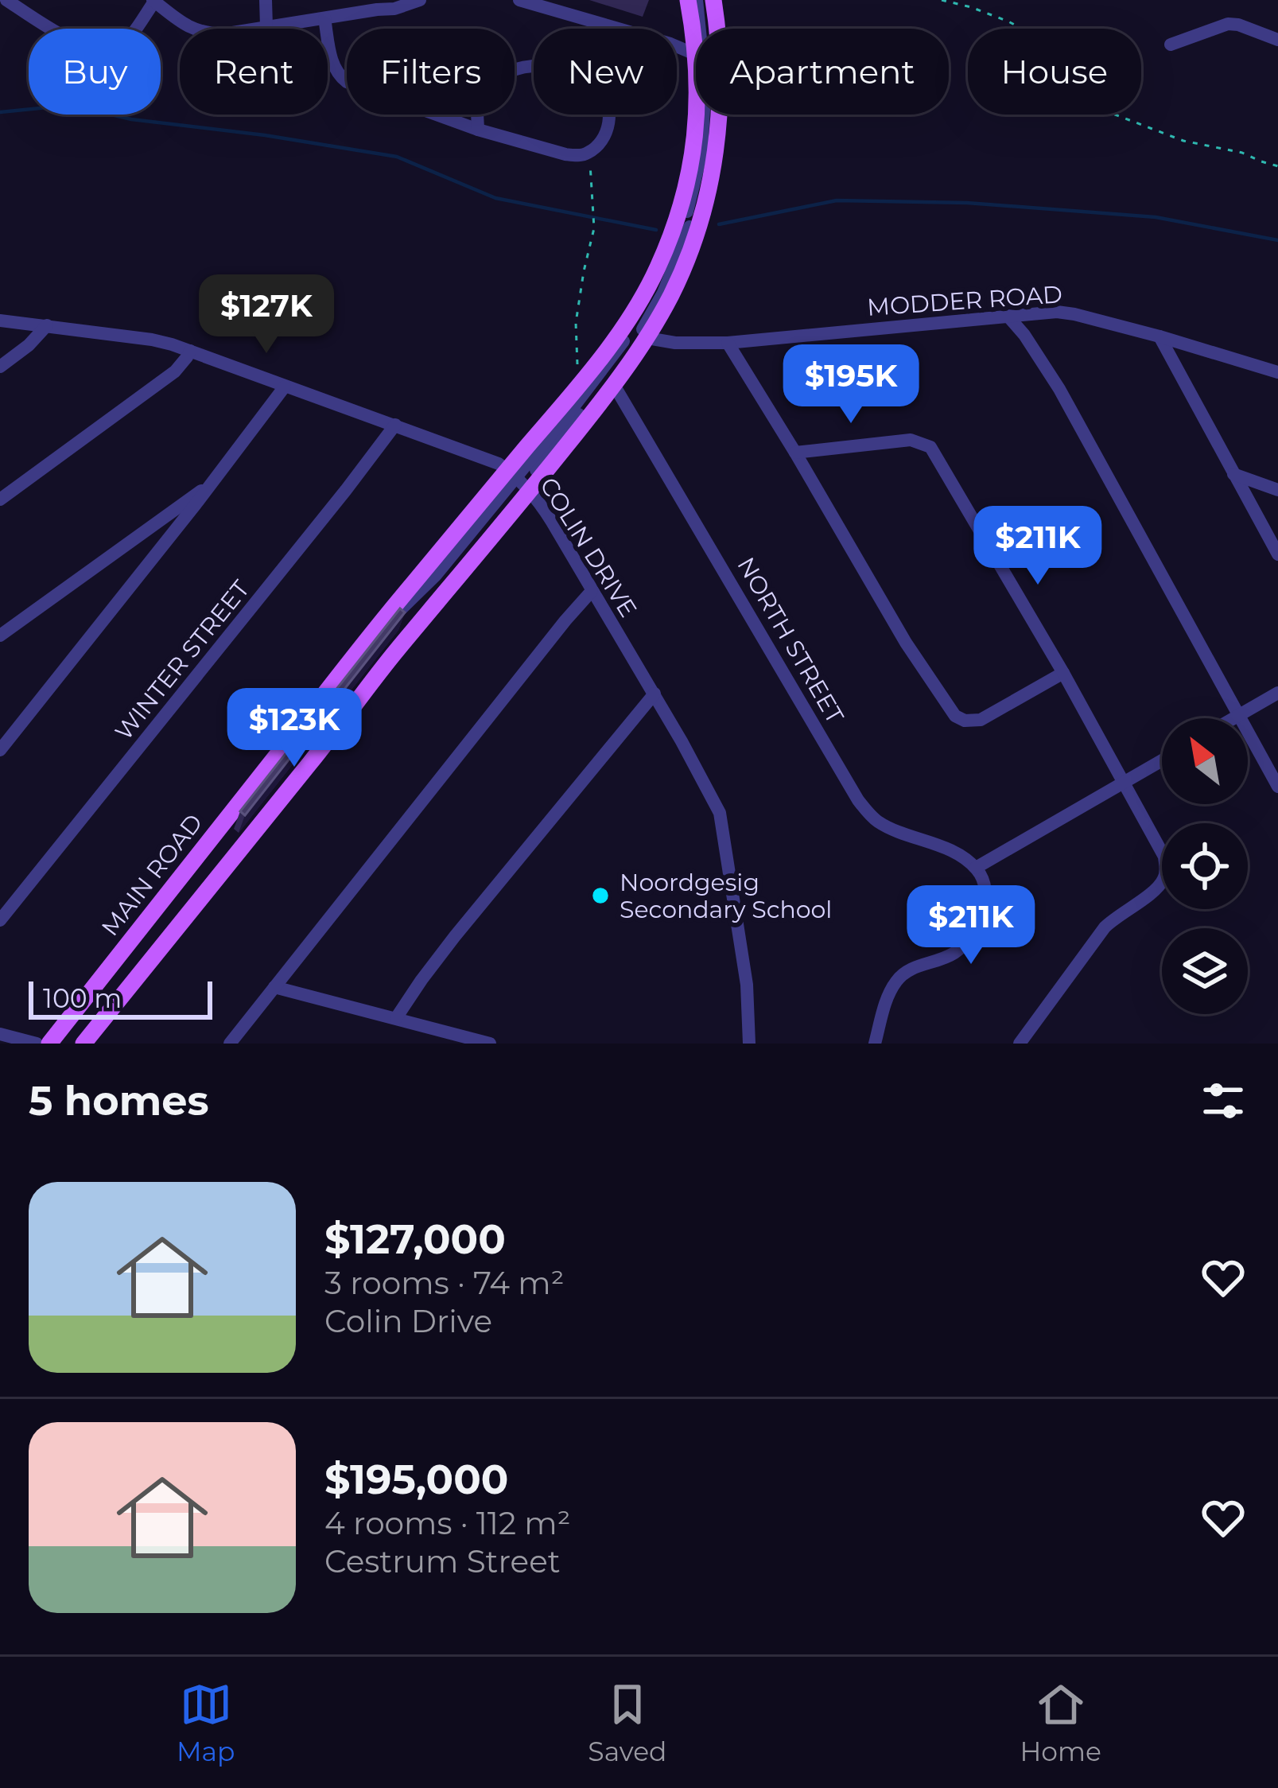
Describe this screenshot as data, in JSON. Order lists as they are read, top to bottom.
{
  "streets": {
    "main road": ["MAIN ROAD"],
    "street": [
      "MODDER ROAD",
      "COLIN DRIVE",
      "NORTH STREET",
      "WINTER STREET"
    ]
  },
  "crossings": [
    ["COLIN DRIVE", "WINTER STREET"],
    ["COLIN DRIVE", "MAIN ROAD"]
  ],
  "places": ["Noordgesig Secondary School"],
  "scale_bar": "100 m",
  "north": "top left",
  "page": {
    "chip": [
      "Buy",
      "Rent",
      "Filters",
      "New",
      "Apartment",
      "House"
    ],
    "price": [
      "$127K",
      "$195K",
      "$211K",
      "$123K",
      "$211K"
    ],
    "scale": "100 m",
    "heading": "5 homes",
    "list": [
      {
        "name": "$127,000",
        "note": "3 rooms · 74 m² · Colin Drive"
      },
      {
        "name": "$195,000",
        "note": "4 rooms · 112 m² · Cestrum Street"
      }
    ],
    "tabs": ["Map", "Saved", "Home"]
  }
}
